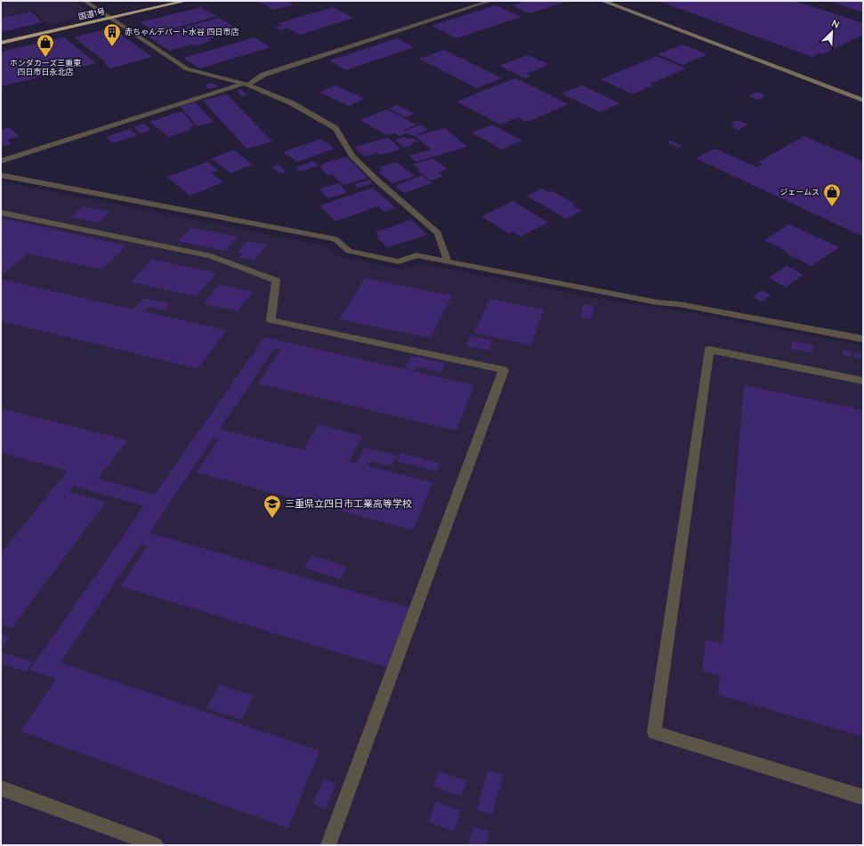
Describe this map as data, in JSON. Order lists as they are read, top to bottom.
{
  "streets": {
    "highway": ["国道1号"]
  },
  "places": {
    "building": ["赤ちゃんデパート水谷 四日市店"],
    "shop": ["ホンダカーズ三重東 四日市日永北店", "ジェームス"],
    "school or university": ["三重県立四日市工業高等学校"]
  },
  "north": "top right"
}
